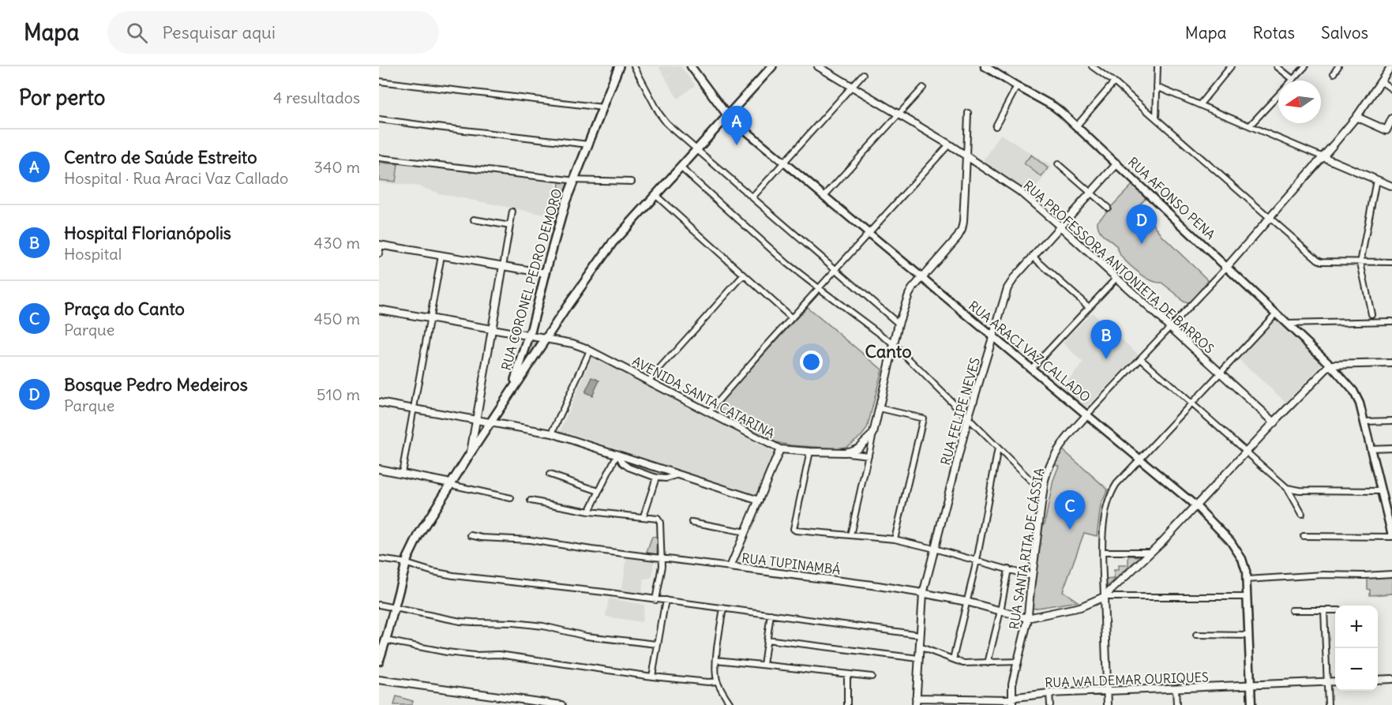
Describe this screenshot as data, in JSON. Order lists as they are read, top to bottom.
{
  "streets": {
    "main road": ["RUA AFONSO PENA", "RUA CORONEL PEDRO DEMORO", "RUA ARACI VAZ CALLADO"],
    "street": [
      "RUA PROFESSORA ANTONIETA DE BARROS",
      "AVENIDA SANTA CATARINA",
      "RUA FELIPE NEVES",
      "RUA SANTA RITA DE CÁSSIA",
      "RUA TUPINAMBÁ",
      "RUA WALDEMAR OURIQUES"
    ]
  },
  "crossings": [
    ["RUA AFONSO PENA", "RUA FELIPE NEVES"],
    ["RUA AFONSO PENA", "RUA SANTA RITA DE CÁSSIA"],
    ["RUA PROFESSORA ANTONIETA DE BARROS", "RUA FELIPE NEVES"],
    ["RUA PROFESSORA ANTONIETA DE BARROS", "RUA SANTA RITA DE CÁSSIA"],
    ["RUA CORONEL PEDRO DEMORO", "AVENIDA SANTA CATARINA"],
    ["RUA ARACI VAZ CALLADO", "RUA FELIPE NEVES"],
    ["RUA ARACI VAZ CALLADO", "RUA SANTA RITA DE CÁSSIA"],
    ["RUA ARACI VAZ CALLADO", "RUA WALDEMAR OURIQUES"],
    ["RUA FELIPE NEVES", "RUA TUPINAMBÁ"],
    ["RUA FELIPE NEVES", "RUA WALDEMAR OURIQUES"],
    ["RUA SANTA RITA DE CÁSSIA", "RUA TUPINAMBÁ"],
    ["RUA SANTA RITA DE CÁSSIA", "RUA WALDEMAR OURIQUES"]
  ],
  "districts": ["Canto"],
  "north": "left",
  "page": {
    "header": "Mapa",
    "search": "Pesquisar aqui",
    "nav": ["Mapa", "Rotas", "Salvos"],
    "heading": ["Por perto", "4 resultados"],
    "pins": [
      "A",
      "D",
      "B",
      "C"
    ],
    "list": [
      {
        "mark": "A",
        "name": "Centro de Saúde Estreito",
        "note": "Hospital · Rua Araci Vaz Callado",
        "value": "340 m"
      },
      {
        "mark": "B",
        "name": "Hospital Florianópolis",
        "note": "Hospital",
        "value": "430 m"
      },
      {
        "mark": "C",
        "name": "Praça do Canto",
        "note": "Parque",
        "value": "450 m"
      },
      {
        "mark": "D",
        "name": "Bosque Pedro Medeiros",
        "note": "Parque",
        "value": "510 m"
      }
    ],
    "map_buttons": ["+", "−"]
  }
}
